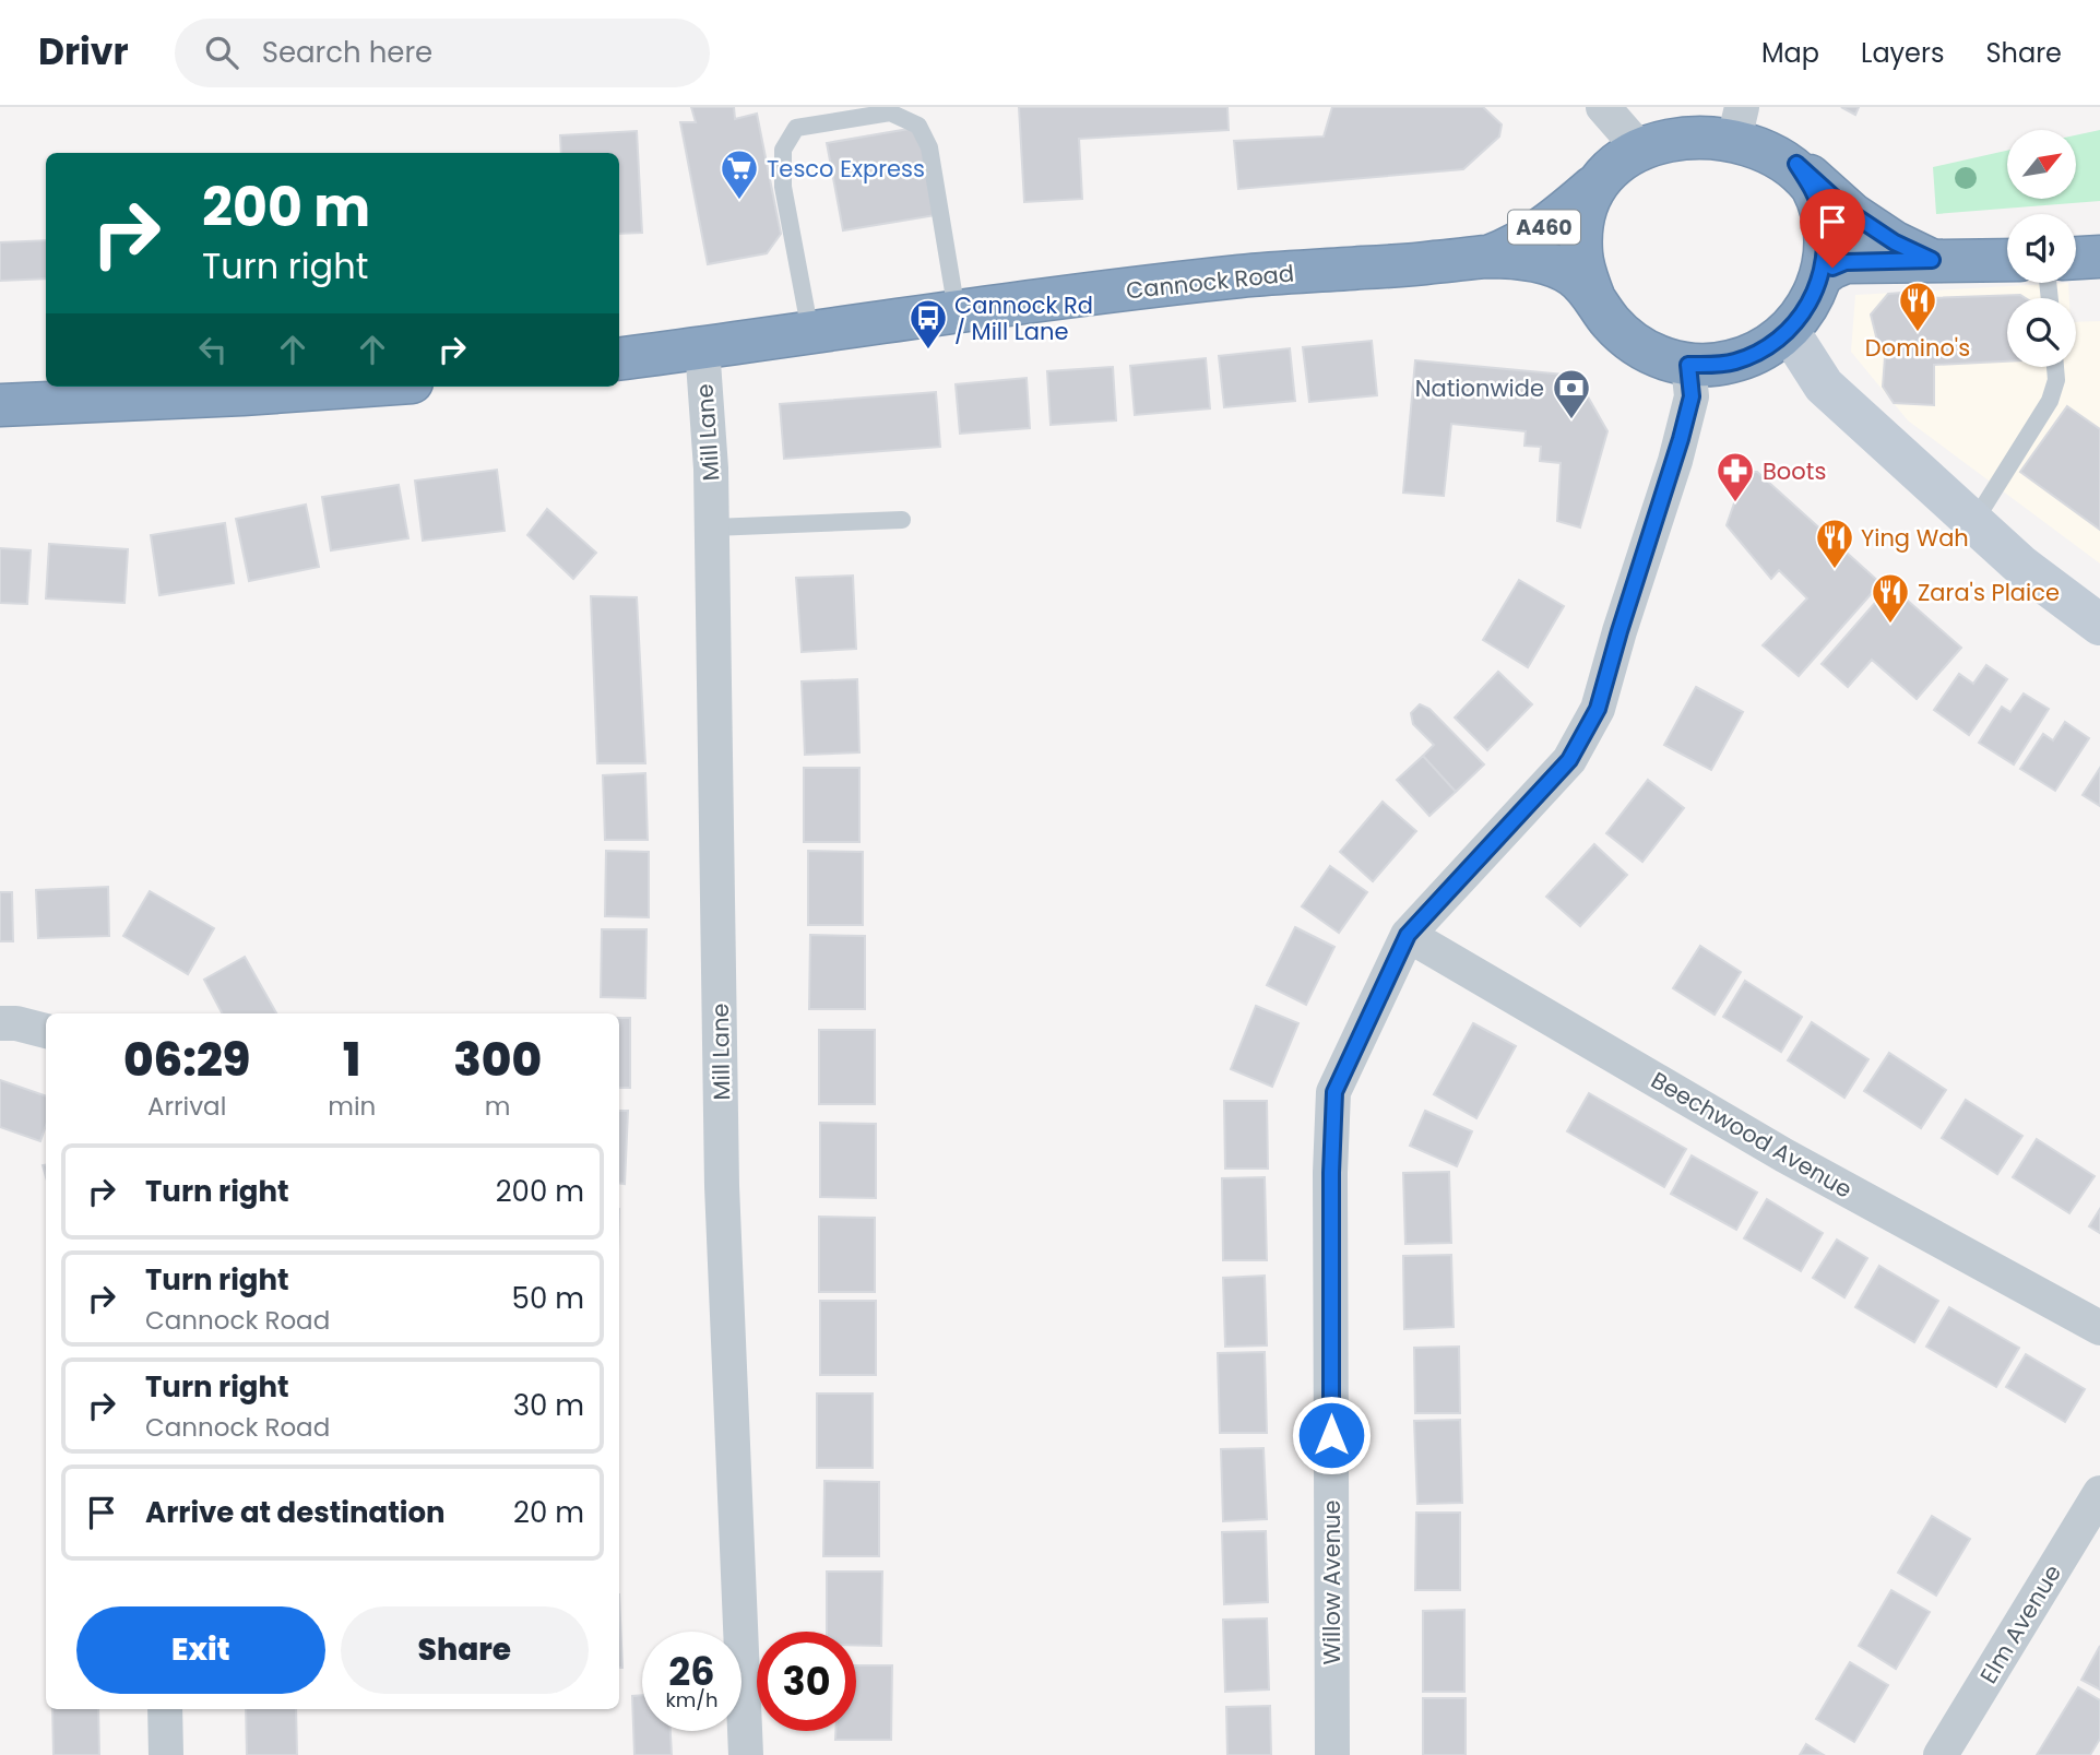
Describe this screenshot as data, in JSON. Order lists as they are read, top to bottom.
{
  "streets": {
    "highway": ["A460", "Cannock Road"],
    "street": [
      "Mill Lane",
      "Beechwood Avenue",
      "Willow Avenue",
      "Elm Avenue"
    ]
  },
  "crossings": [
    ["A460", "Cannock Road"],
    ["A460", "Willow Avenue"],
    ["Cannock Road", "Mill Lane"],
    ["Beechwood Avenue", "Willow Avenue"]
  ],
  "places": {
    "supermarket": ["Tesco Express"],
    "restaurant": ["Domino's", "Ying Wah", "Zara's Plaice"],
    "bus stop": ["Cannock Rd / Mill Lane"],
    "bank": ["Nationwide"],
    "pharmacy": ["Boots"]
  },
  "north": "top right",
  "page": {
    "header": "Drivr",
    "search": "Search here",
    "nav": ["Map", "Layers", "Share"],
    "turn": ["200 m", "Turn right"],
    "eta": [
      "06:29",
      "Arrival",
      "1",
      "min",
      "300",
      "m"
    ],
    "list": [
      {
        "name": "Turn right",
        "value": "200 m"
      },
      {
        "name": "Turn right",
        "note": "Cannock Road",
        "value": "50 m"
      },
      {
        "name": "Turn right",
        "note": "Cannock Road",
        "value": "30 m"
      },
      {
        "name": "Arrive at destination",
        "value": "20 m"
      }
    ],
    "buttons": ["Exit", "Share"],
    "speed": "26 km/h",
    "limit": "30"
  }
}
